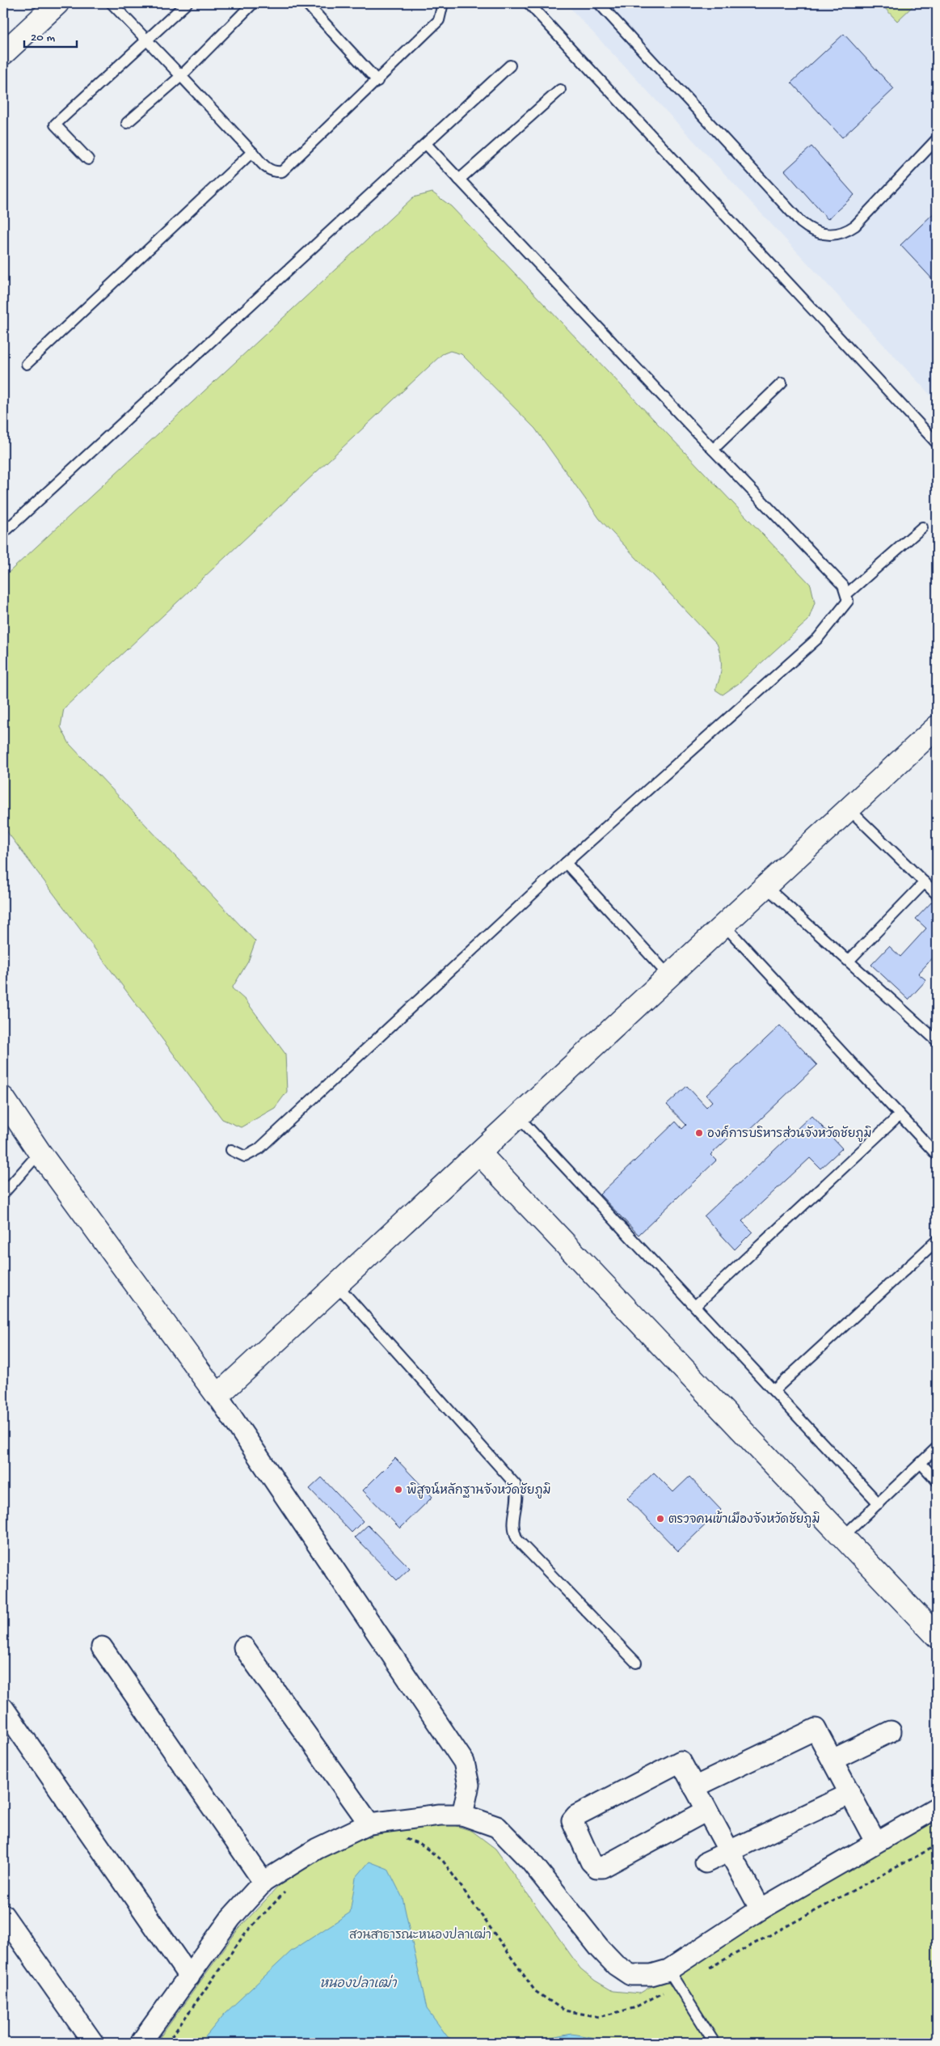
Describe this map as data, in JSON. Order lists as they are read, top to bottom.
{
  "water": ["หนองปลาเฒ่า"],
  "parks": ["สวนสาธารณะหนองปลาเฒ่า"],
  "places": ["องค์การบริหารส่วนจังหวัดชัยภูมิ", "พิสูจน์หลักฐานจังหวัดชัยภูมิ", "ตรวจคนเข้าเมืองจังหวัดชัยภูมิ"],
  "scale_bar": "20 m"
}
